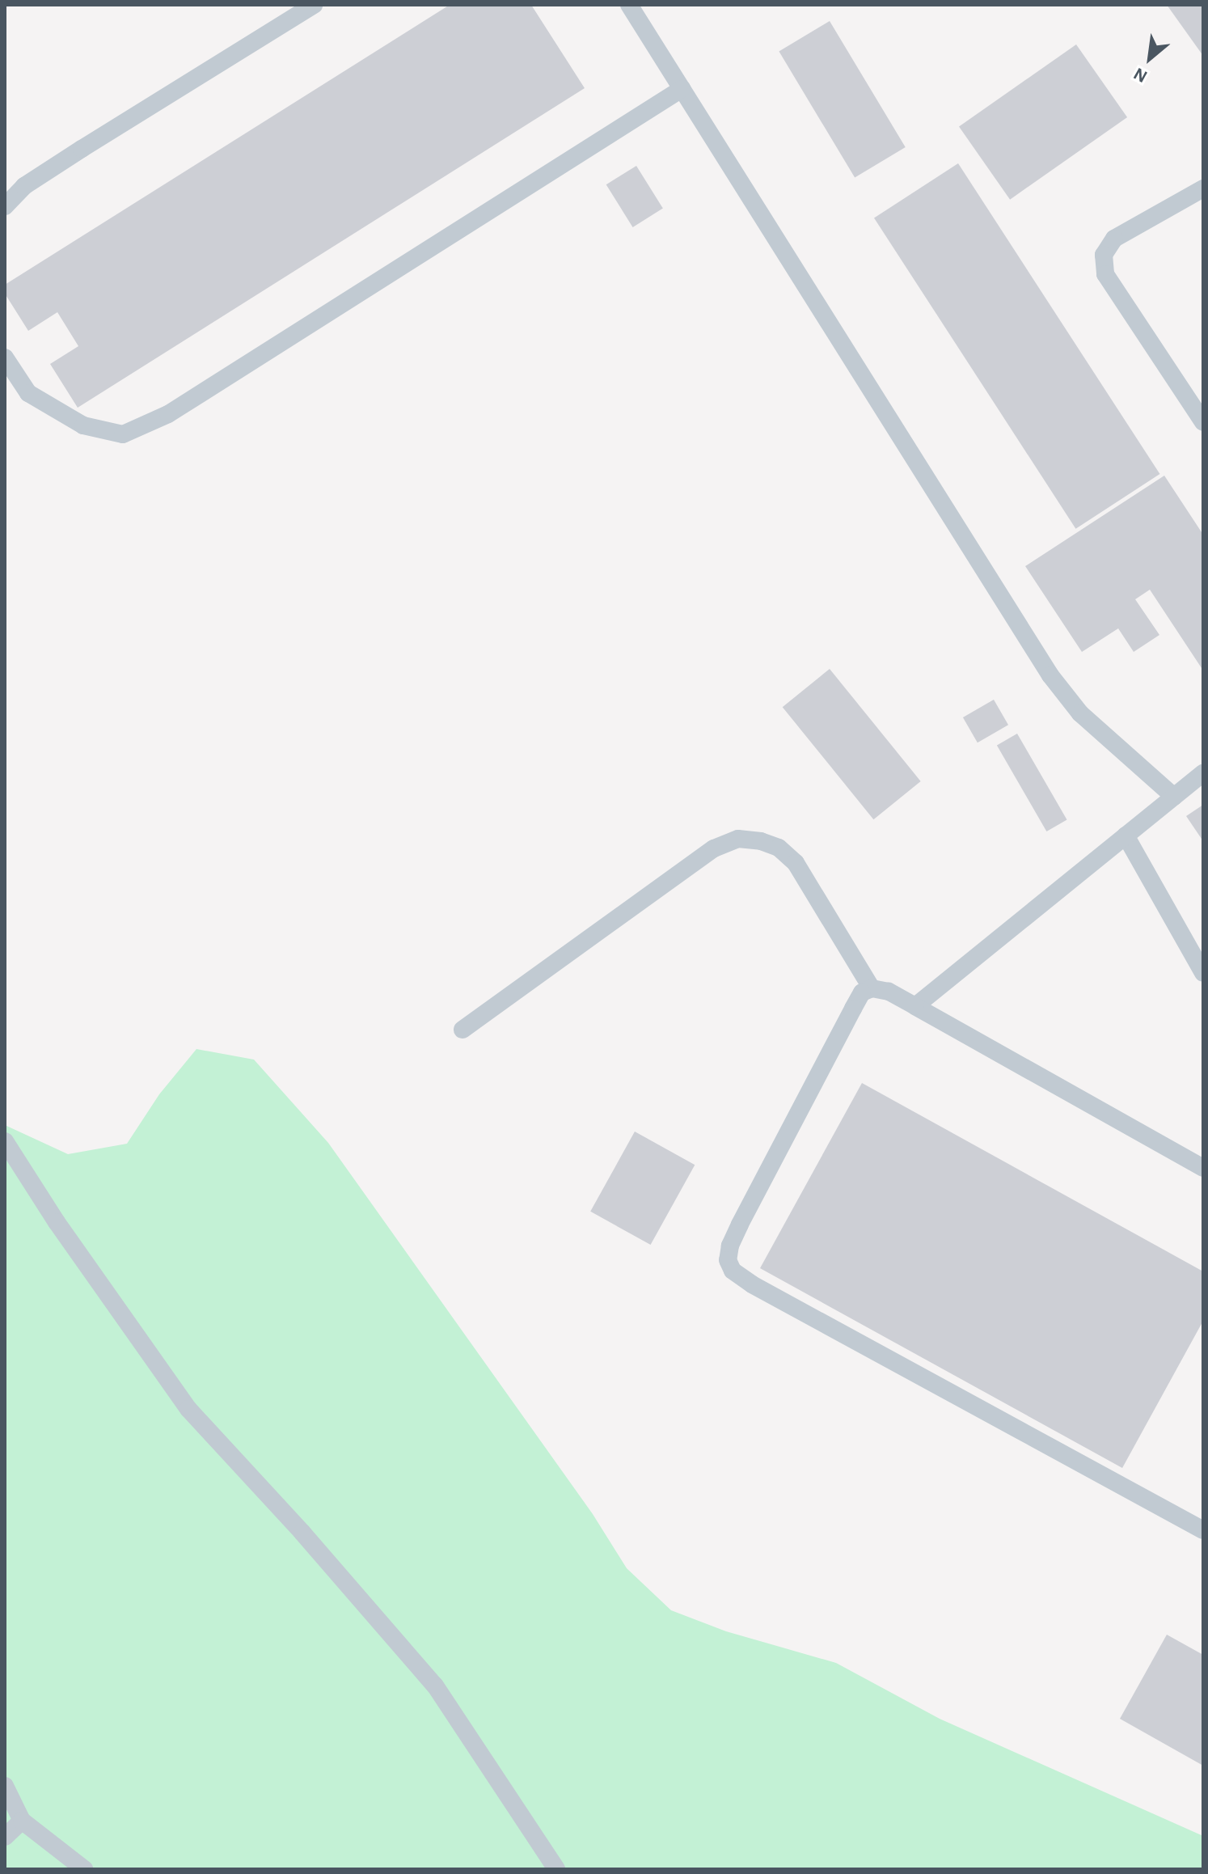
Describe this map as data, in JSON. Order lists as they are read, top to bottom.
{
  "north": "bottom left"
}
